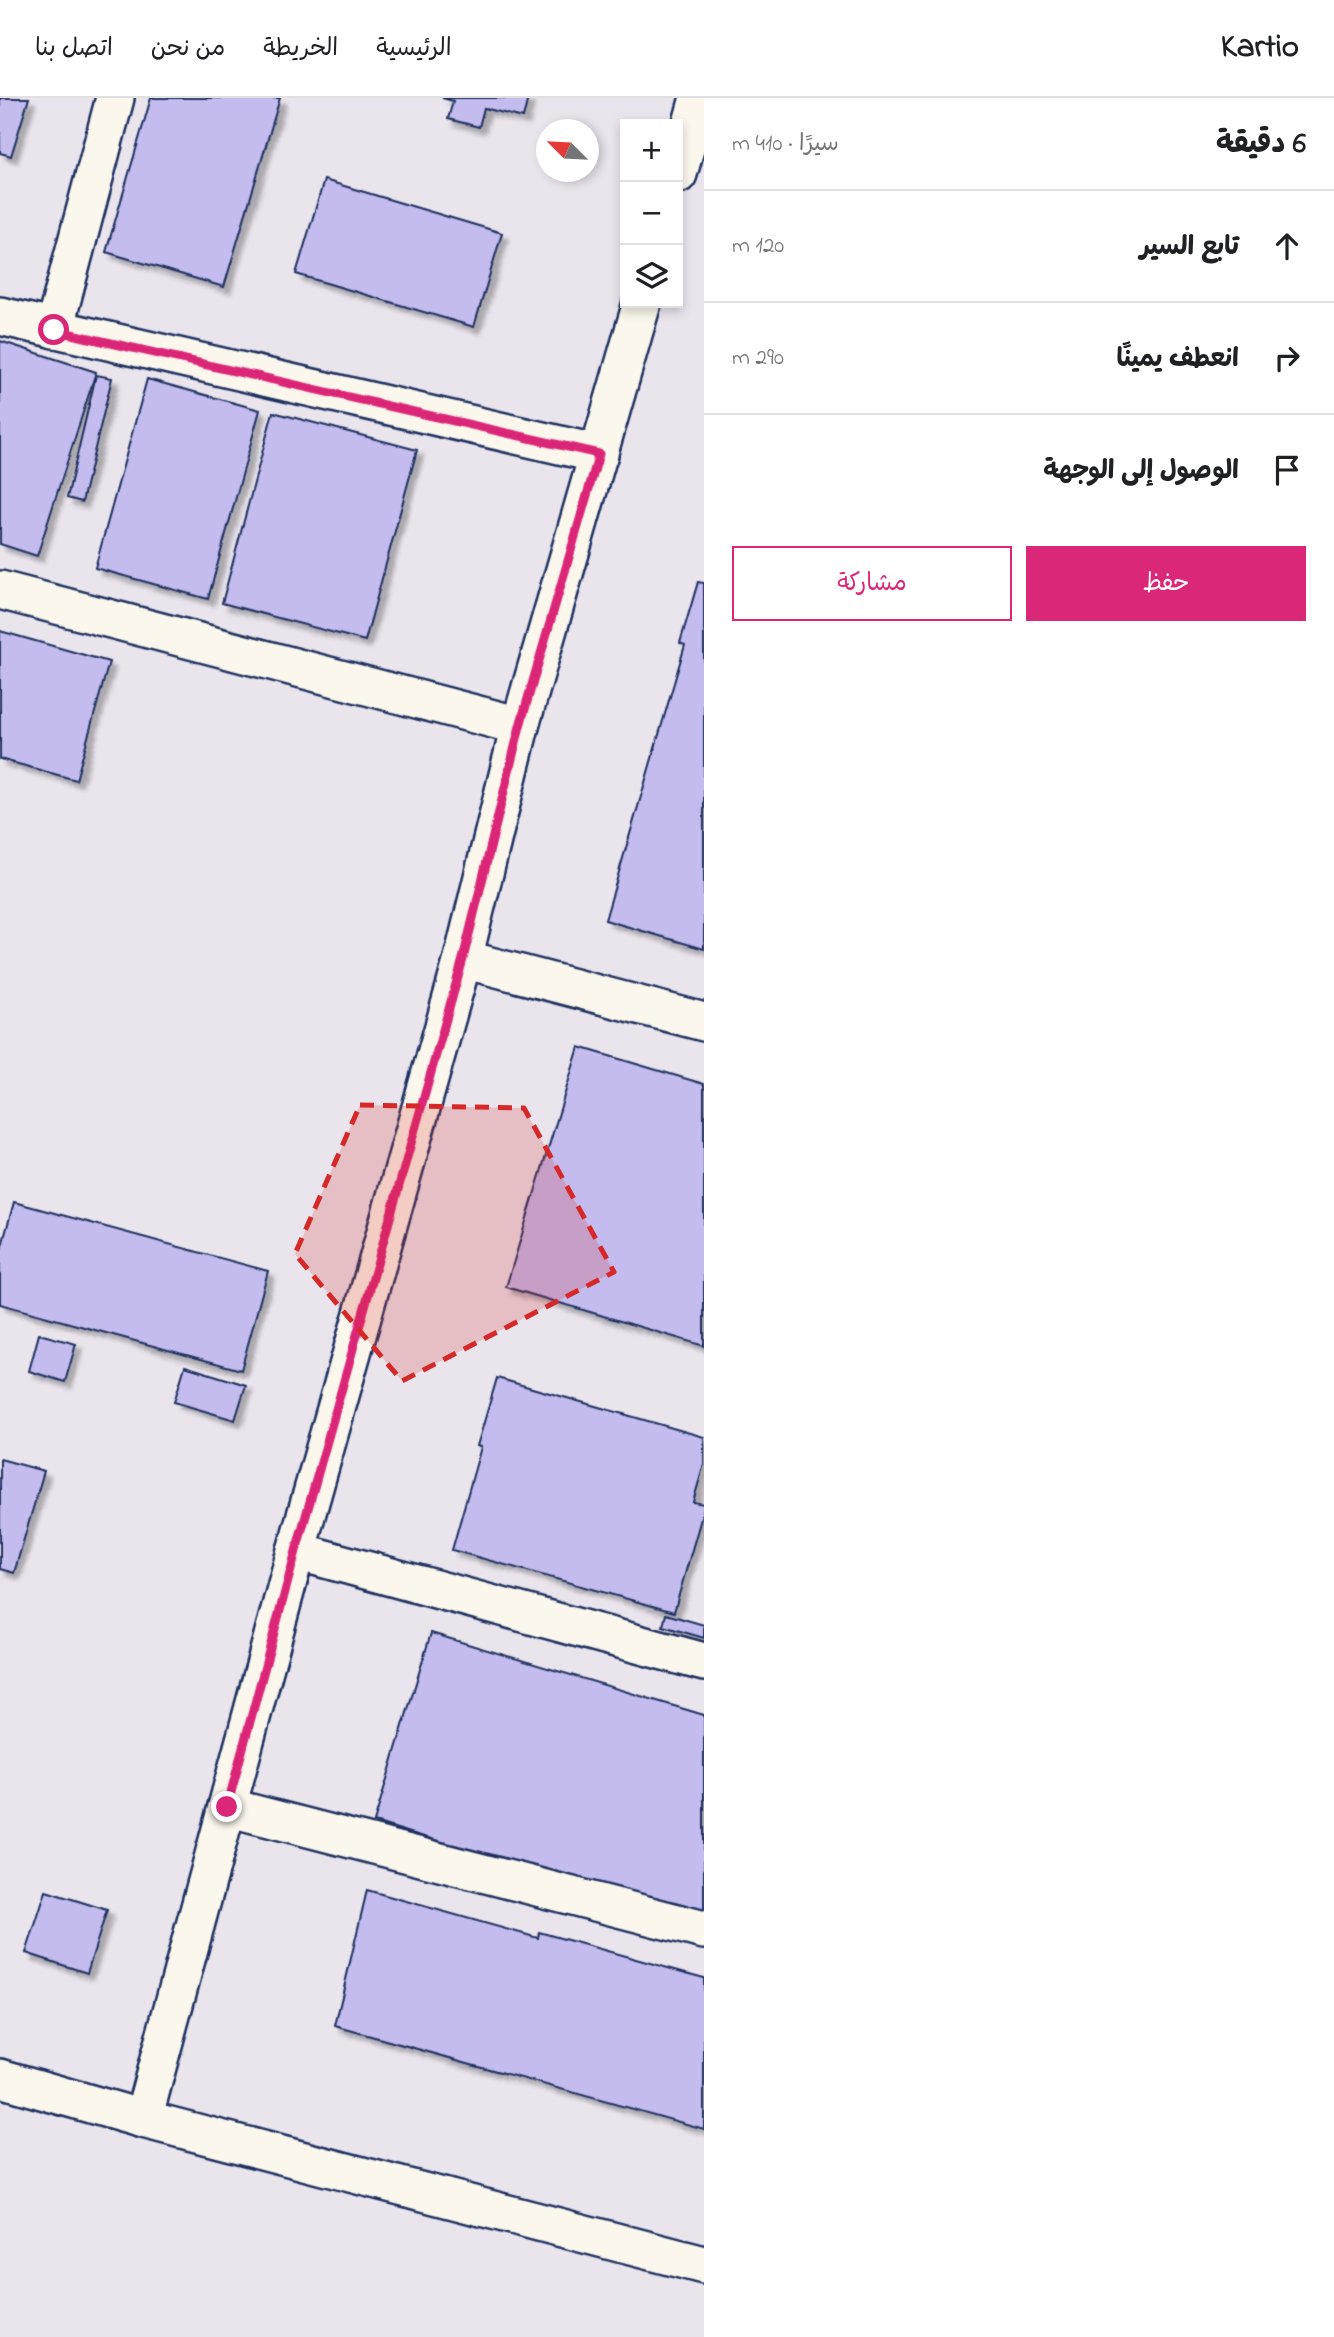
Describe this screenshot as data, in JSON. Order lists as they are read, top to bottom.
{
  "north": "top left",
  "page": {
    "header": "Kartio",
    "nav": [
      "الرئيسية",
      "الخريطة",
      "من نحن",
      "اتصل بنا"
    ],
    "heading": ["6 دقيقة", "سيرًا · 410 m"],
    "map_buttons": ["+", "−"],
    "list": [
      ["تابع السير", "120 m"],
      ["انعطف يمينًا", "290 m"],
      "الوصول إلى الوجهة"
    ],
    "buttons": ["حفظ", "مشاركة"]
  }
}
